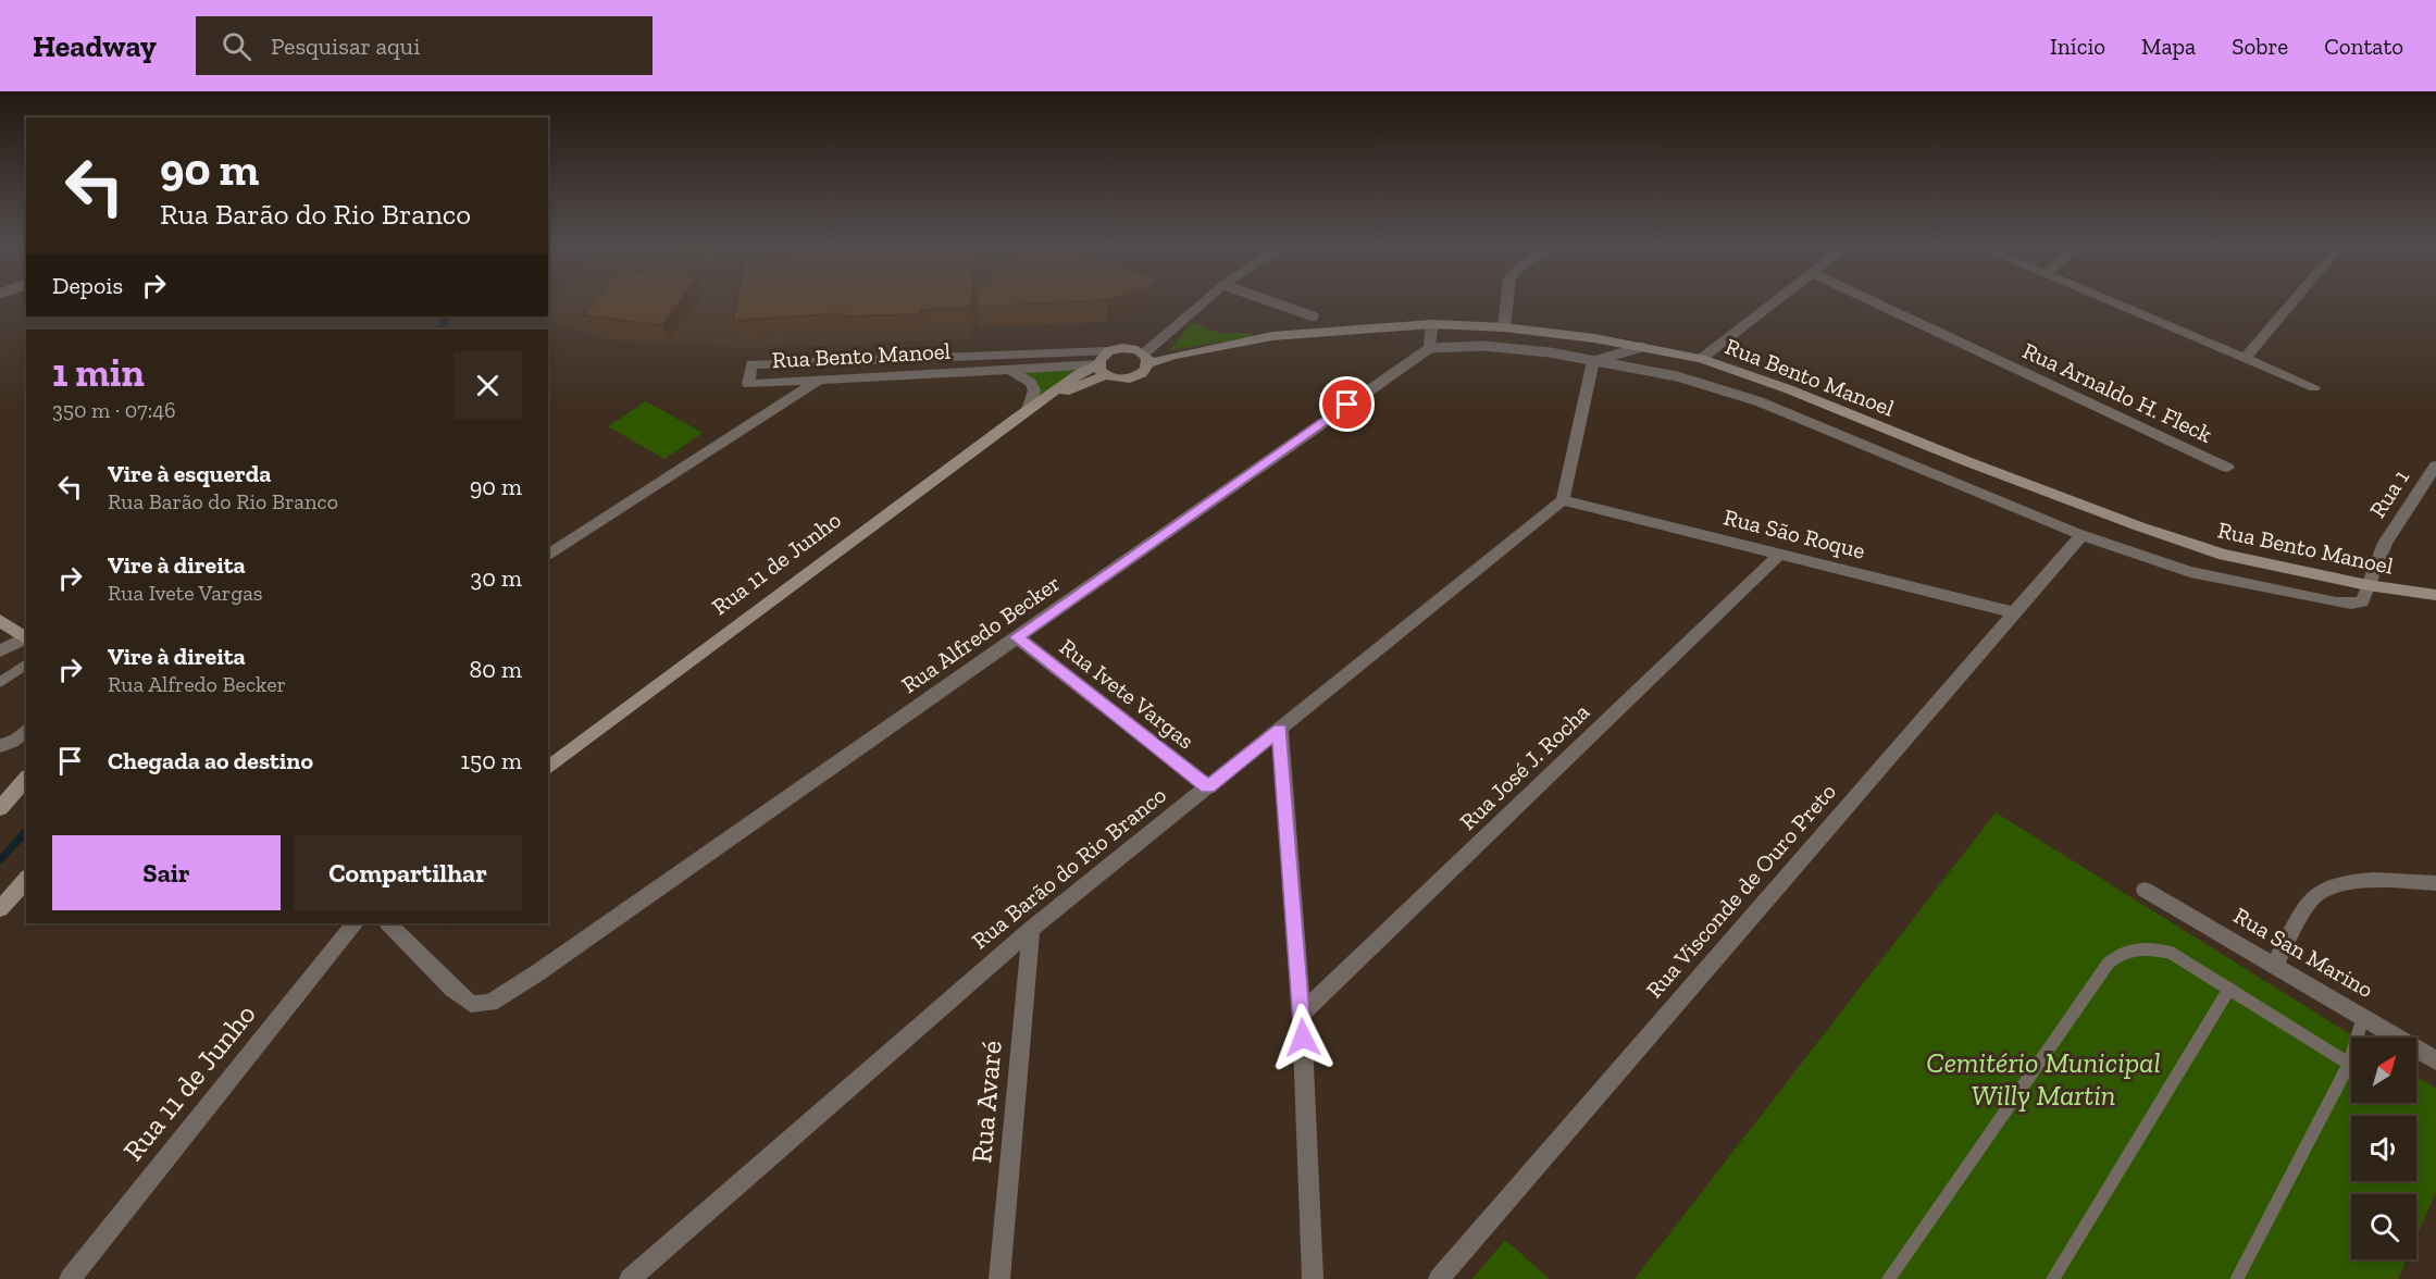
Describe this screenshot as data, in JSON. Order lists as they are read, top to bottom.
{
  "streets": {
    "main road": ["Rua Bento Manoel", "Rua 11 de Junho"],
    "street": [
      "Rua Arnaldo H. Fleck",
      "Rua 1",
      "Rua São Roque",
      "Rua Alfredo Becker",
      "Rua Ivete Vargas",
      "Rua José J. Rocha",
      "Rua Barão do Rio Branco",
      "Rua Visconde de Ouro Preto",
      "Rua San Marino",
      "Rua Avaré"
    ]
  },
  "crossings": [
    ["Rua Bento Manoel", "Rua 1"],
    ["Rua Bento Manoel", "Rua 11 de Junho"],
    ["Rua São Roque", "Rua José J. Rocha"],
    ["Rua São Roque", "Rua Barão do Rio Branco"],
    ["Rua São Roque", "Rua Visconde de Ouro Preto"],
    ["Rua Alfredo Becker", "Rua Ivete Vargas"],
    ["Rua Ivete Vargas", "Rua Barão do Rio Branco"],
    ["Rua Barão do Rio Branco", "Rua Avaré"]
  ],
  "parks": ["Cemitério Municipal Willy Martin"],
  "north": "top right",
  "page": {
    "header": "Headway",
    "search": "Pesquisar aqui",
    "nav": [
      "Início",
      "Mapa",
      "Sobre",
      "Contato"
    ],
    "turn": ["90 m", "Rua Barão do Rio Branco"],
    "then": "Depois",
    "heading": ["1 min", "350 m · 07:46"],
    "list": [
      {
        "name": "Vire à esquerda",
        "note": "Rua Barão do Rio Branco",
        "value": "90 m"
      },
      {
        "name": "Vire à direita",
        "note": "Rua Ivete Vargas",
        "value": "30 m"
      },
      {
        "name": "Vire à direita",
        "note": "Rua Alfredo Becker",
        "value": "80 m"
      },
      {
        "name": "Chegada ao destino",
        "value": "150 m"
      }
    ],
    "buttons": ["Sair", "Compartilhar"]
  }
}
